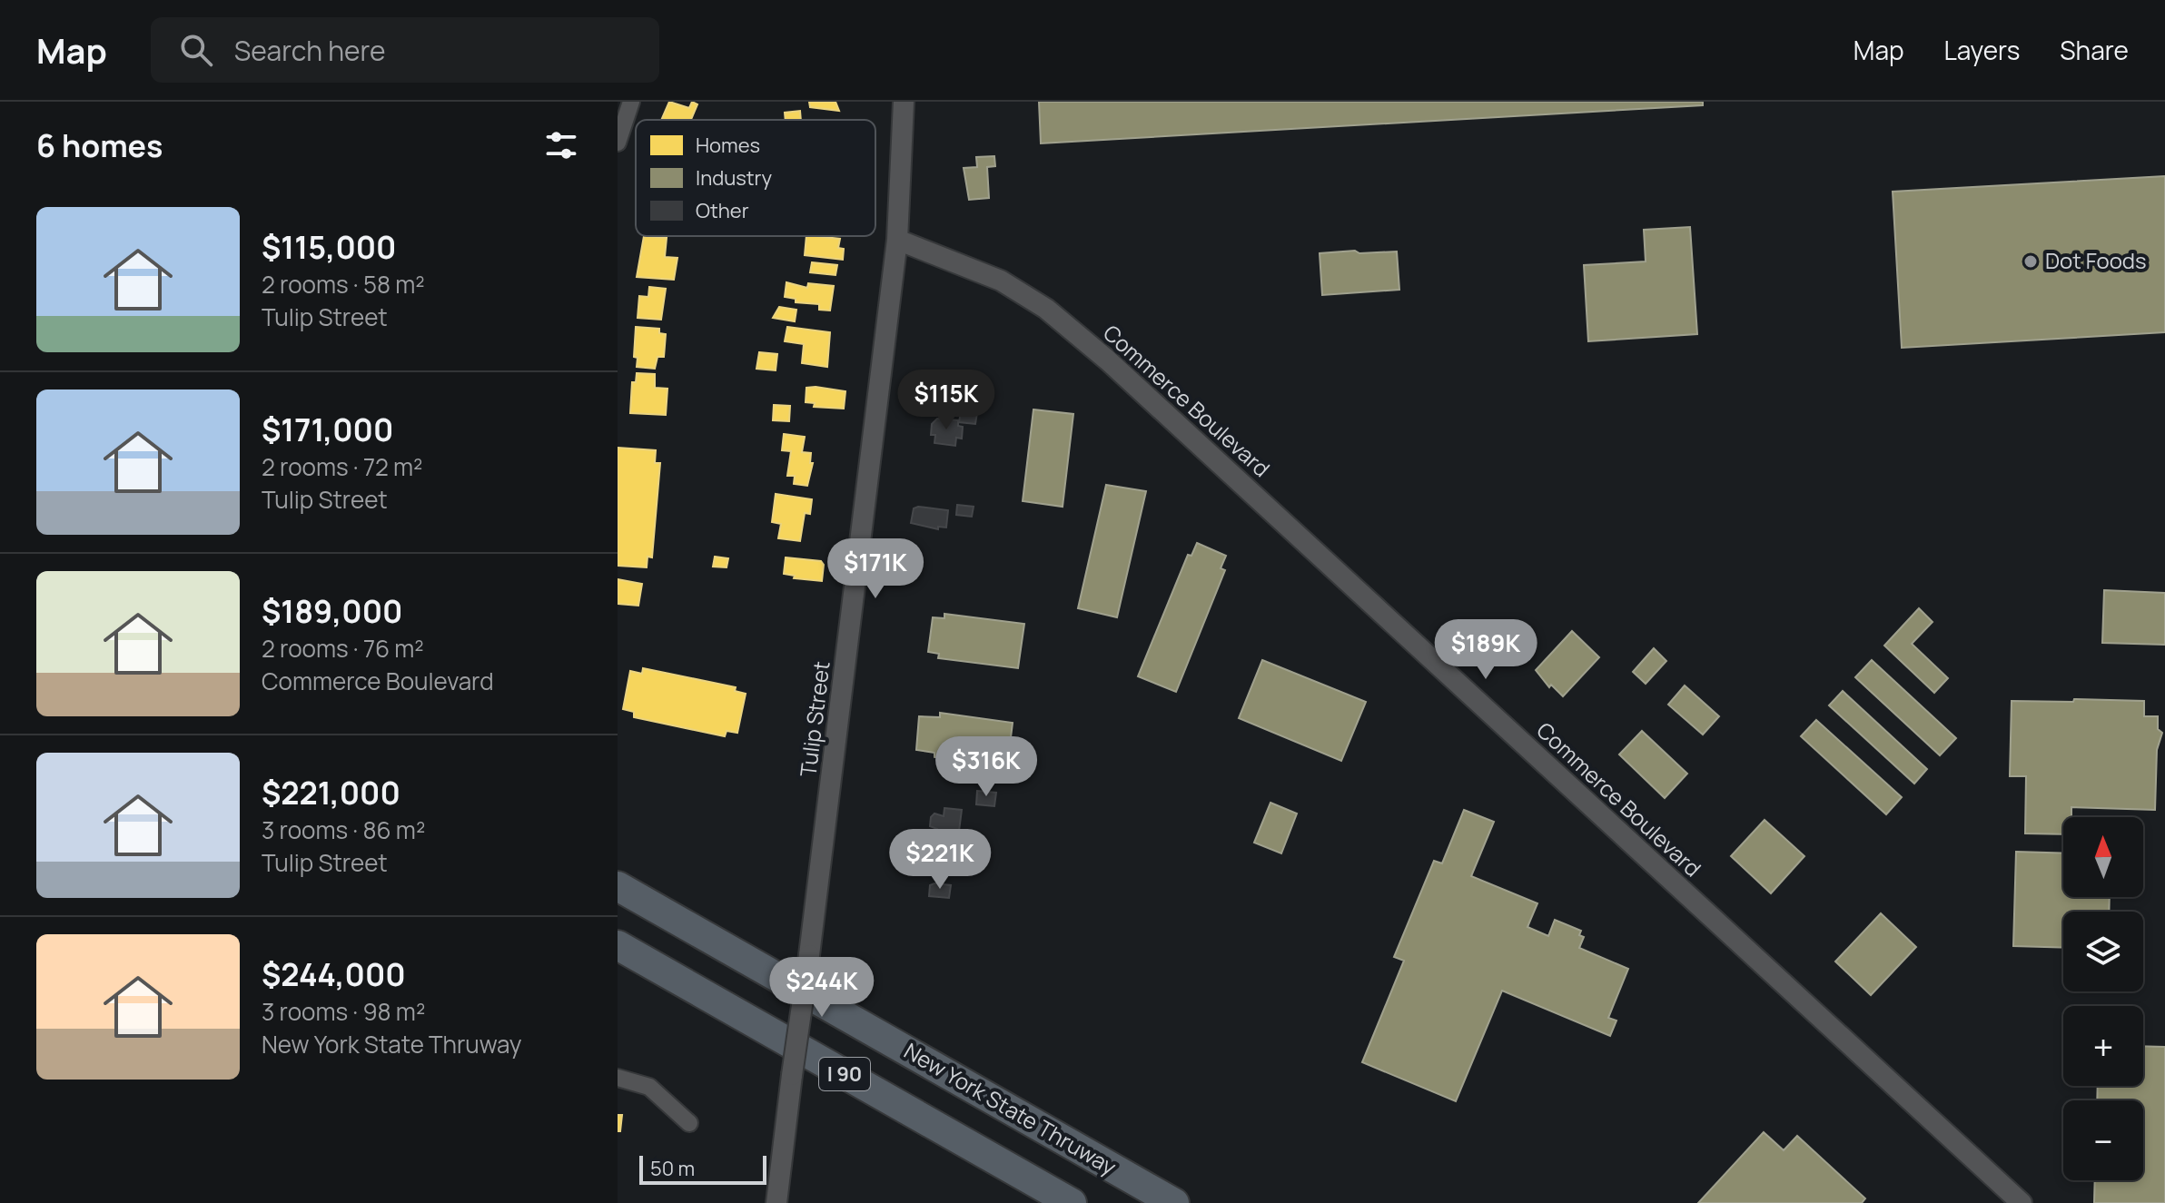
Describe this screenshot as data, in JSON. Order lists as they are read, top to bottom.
{
  "streets": {
    "highway": ["I 90", "New York State Thruway"],
    "street": ["Commerce Boulevard", "Tulip Street"]
  },
  "crossings": [
    ["Commerce Boulevard", "Tulip Street"]
  ],
  "places": ["Dot Foods"],
  "legend": ["Homes", "Industry", "Other"],
  "scale_bar": "50 m",
  "north": "top",
  "page": {
    "header": "Map",
    "search": "Search here",
    "nav": ["Map", "Layers", "Share"],
    "heading": "6 homes",
    "list": [
      {
        "name": "$115,000",
        "note": "2 rooms · 58 m² · Tulip Street"
      },
      {
        "name": "$171,000",
        "note": "2 rooms · 72 m² · Tulip Street"
      },
      {
        "name": "$189,000",
        "note": "2 rooms · 76 m² · Commerce Boulevard"
      },
      {
        "name": "$221,000",
        "note": "3 rooms · 86 m² · Tulip Street"
      },
      {
        "name": "$244,000",
        "note": "3 rooms · 98 m² · New York State Thruway"
      }
    ],
    "price": [
      "$115K",
      "$171K",
      "$189K",
      "$316K",
      "$221K",
      "$244K"
    ],
    "map_buttons": ["+", "−"],
    "scale": "50 m"
  }
}
